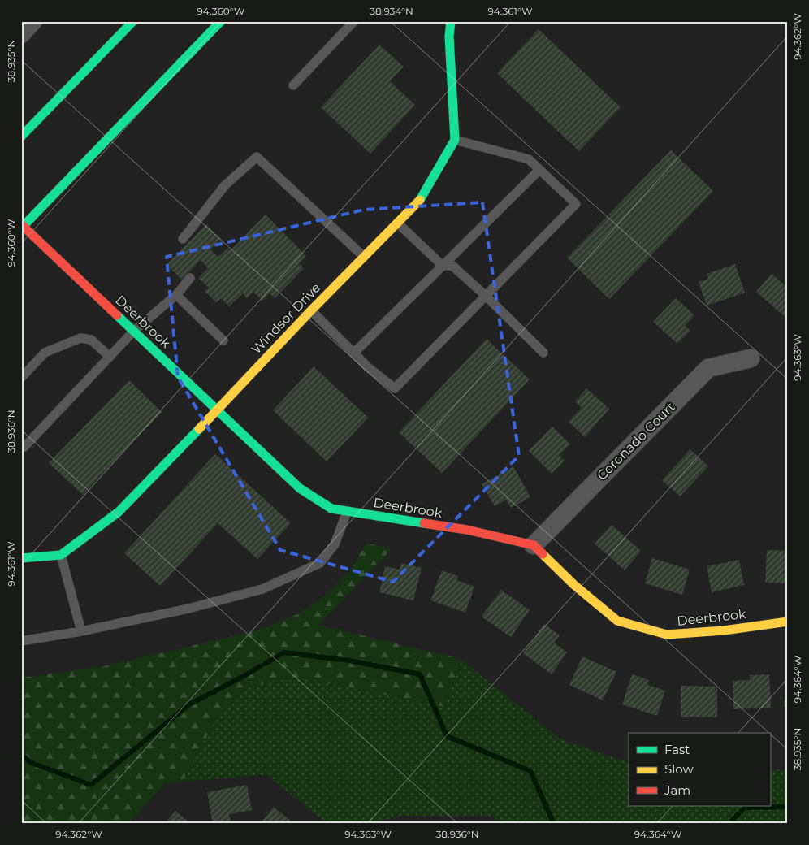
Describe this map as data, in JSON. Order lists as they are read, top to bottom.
{
  "streets": {
    "street": ["Windsor Drive", "Deerbrook", "Coronado Court"]
  },
  "crossings": [
    ["Windsor Drive", "Deerbrook"],
    ["Deerbrook", "Coronado Court"]
  ],
  "legend": ["Fast", "Slow", "Jam"],
  "coordinates": [
    "94.360°W",
    "38.934°N",
    "94.361°W",
    "94.362°W",
    "38.935°N",
    "94.363°W",
    "38.936°N",
    "94.364°W"
  ]
}
